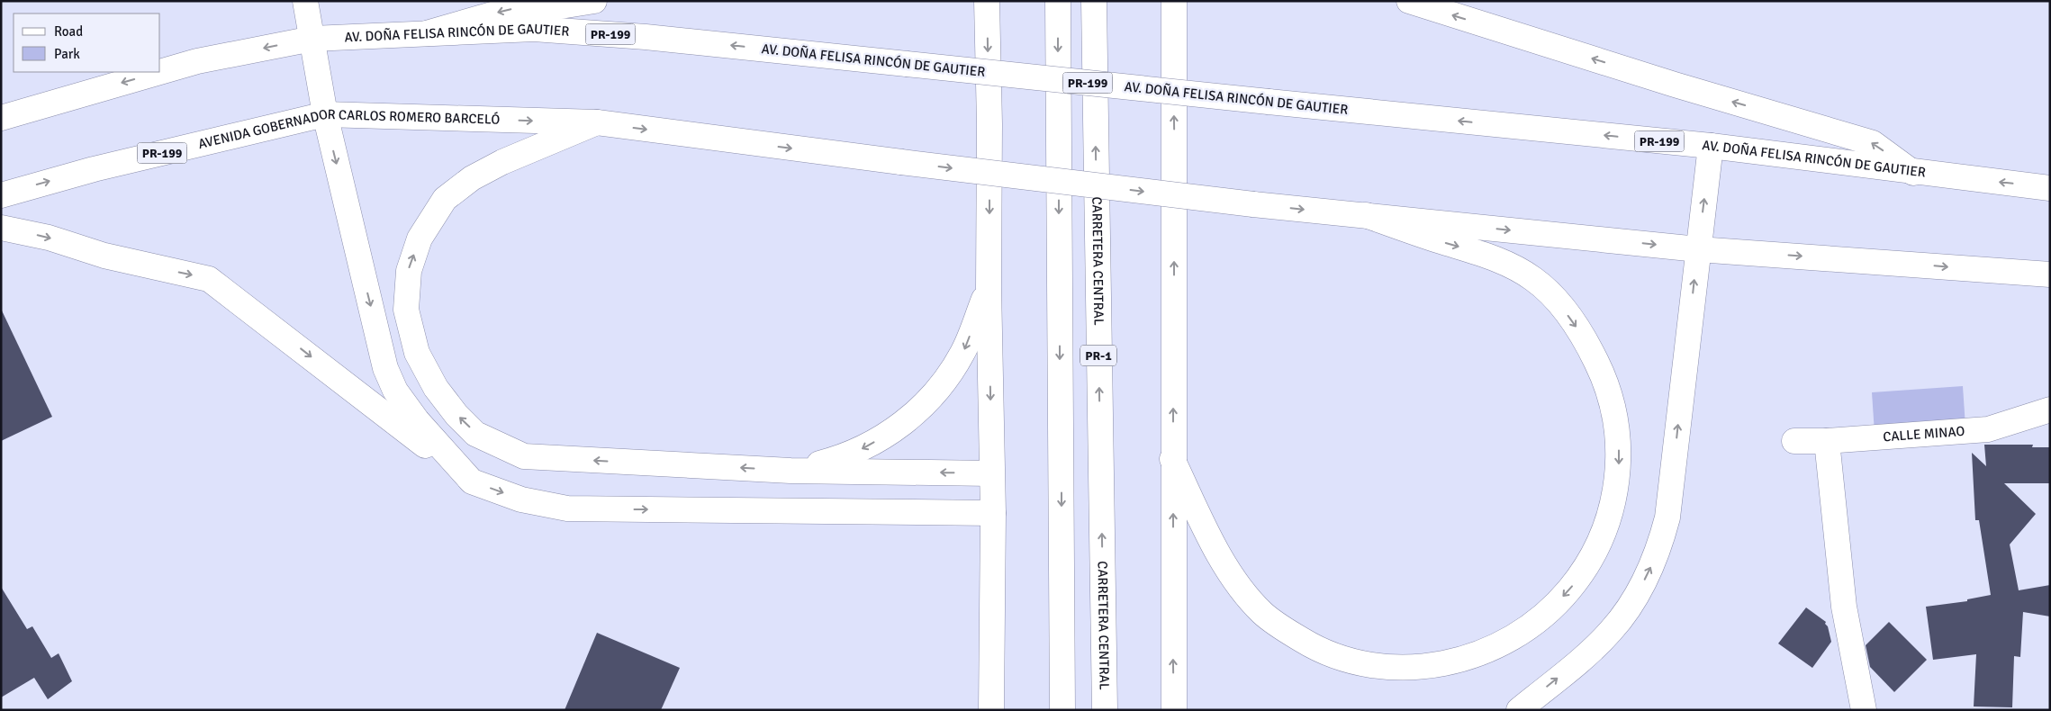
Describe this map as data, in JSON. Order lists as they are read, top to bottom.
{
  "streets": {
    "main road": [
      "PR-199",
      "AV. DOÑA FELISA RINCÓN DE GAUTIER",
      "AVENIDA GOBERNADOR CARLOS ROMERO BARCELÓ",
      "CARRETERA CENTRAL",
      "PR-1",
      "CALLE MINAO"
    ]
  },
  "crossings": [
    ["PR-199", "AV. DOÑA FELISA RINCÓN DE GAUTIER"],
    ["PR-199", "AVENIDA GOBERNADOR CARLOS ROMERO BARCELÓ"]
  ],
  "legend": ["Road", "Park"]
}
